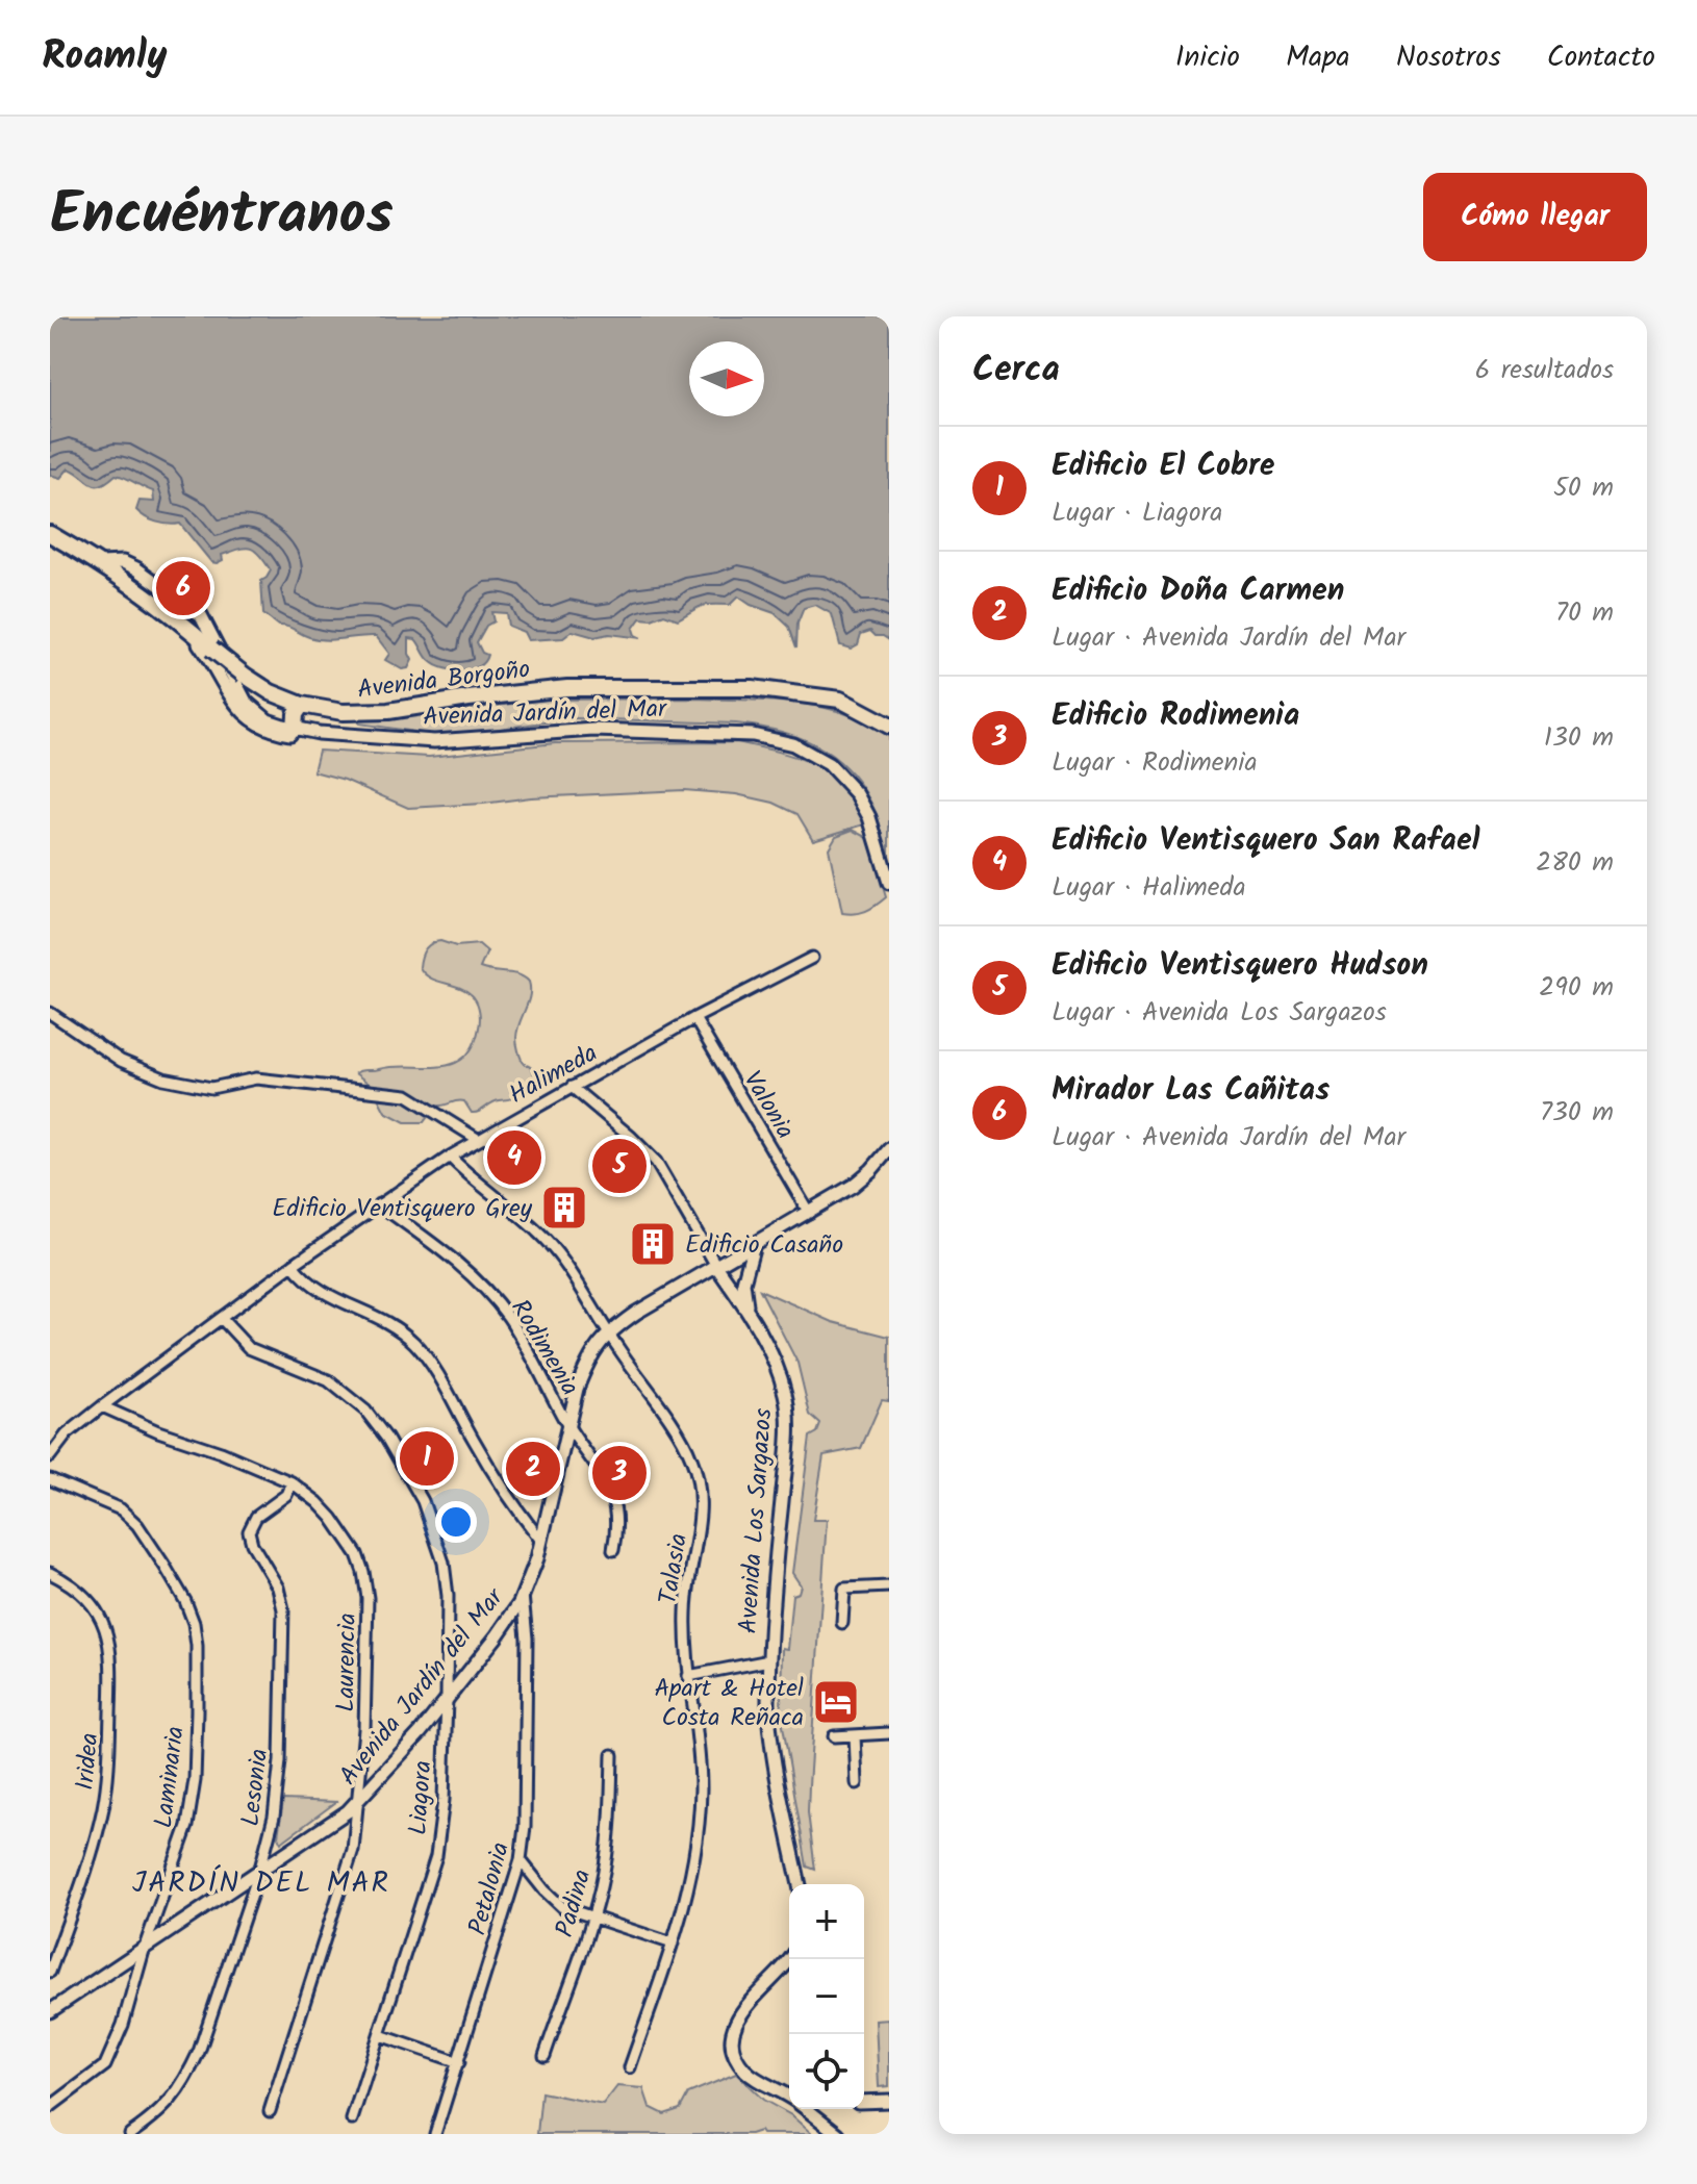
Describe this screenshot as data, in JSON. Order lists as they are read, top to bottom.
{
  "streets": {
    "main road": ["Avenida Borgoño"],
    "street": [
      "Avenida Jardín del Mar",
      "Halimeda",
      "Valonia",
      "Rodimenia",
      "Avenida Los Sargazos",
      "Talasia",
      "Laurencia",
      "Iridea",
      "Laminaria",
      "Lesonia",
      "Liagora",
      "Petalonia",
      "Padina"
    ]
  },
  "crossings": [
    ["Avenida Borgoño", "Avenida Jardín del Mar"],
    ["Avenida Jardín del Mar", "Valonia"],
    ["Avenida Jardín del Mar", "Rodimenia"],
    ["Avenida Jardín del Mar", "Avenida Los Sargazos"],
    ["Avenida Jardín del Mar", "Talasia"],
    ["Avenida Jardín del Mar", "Laurencia"],
    ["Avenida Jardín del Mar", "Laminaria"],
    ["Avenida Jardín del Mar", "Lesonia"],
    ["Avenida Jardín del Mar", "Liagora"],
    ["Avenida Jardín del Mar", "Petalonia"],
    ["Halimeda", "Valonia"],
    ["Halimeda", "Rodimenia"],
    ["Halimeda", "Avenida Los Sargazos"],
    ["Halimeda", "Talasia"],
    ["Halimeda", "Laurencia"],
    ["Halimeda", "Liagora"],
    ["Laurencia", "Lesonia"]
  ],
  "districts": ["JARDÍN DEL MAR"],
  "places": {
    "building": ["Edificio Ventisquero Grey", "Edificio Casaño"],
    "hotel": ["Apart & Hotel Costa Reñaca"]
  },
  "north": "right",
  "page": {
    "header": "Roamly",
    "nav": [
      "Inicio",
      "Mapa",
      "Nosotros",
      "Contacto"
    ],
    "title": "Encuéntranos",
    "buttons": "Cómo llegar",
    "heading": ["Cerca", "6 resultados"],
    "list": [
      {
        "mark": "1",
        "name": "Edificio El Cobre",
        "note": "Lugar · Liagora",
        "value": "50 m"
      },
      {
        "mark": "2",
        "name": "Edificio Doña Carmen",
        "note": "Lugar · Avenida Jardín del Mar",
        "value": "70 m"
      },
      {
        "mark": "3",
        "name": "Edificio Rodimenia",
        "note": "Lugar · Rodimenia",
        "value": "130 m"
      },
      {
        "mark": "4",
        "name": "Edificio Ventisquero San Rafael",
        "note": "Lugar · Halimeda",
        "value": "280 m"
      },
      {
        "mark": "5",
        "name": "Edificio Ventisquero Hudson",
        "note": "Lugar · Avenida Los Sargazos",
        "value": "290 m"
      },
      {
        "mark": "6",
        "name": "Mirador Las Cañitas",
        "note": "Lugar · Avenida Jardín del Mar",
        "value": "730 m"
      }
    ],
    "pins": [
      "6",
      "4",
      "5",
      "1",
      "2",
      "3"
    ],
    "map_buttons": ["+", "−"]
  }
}
